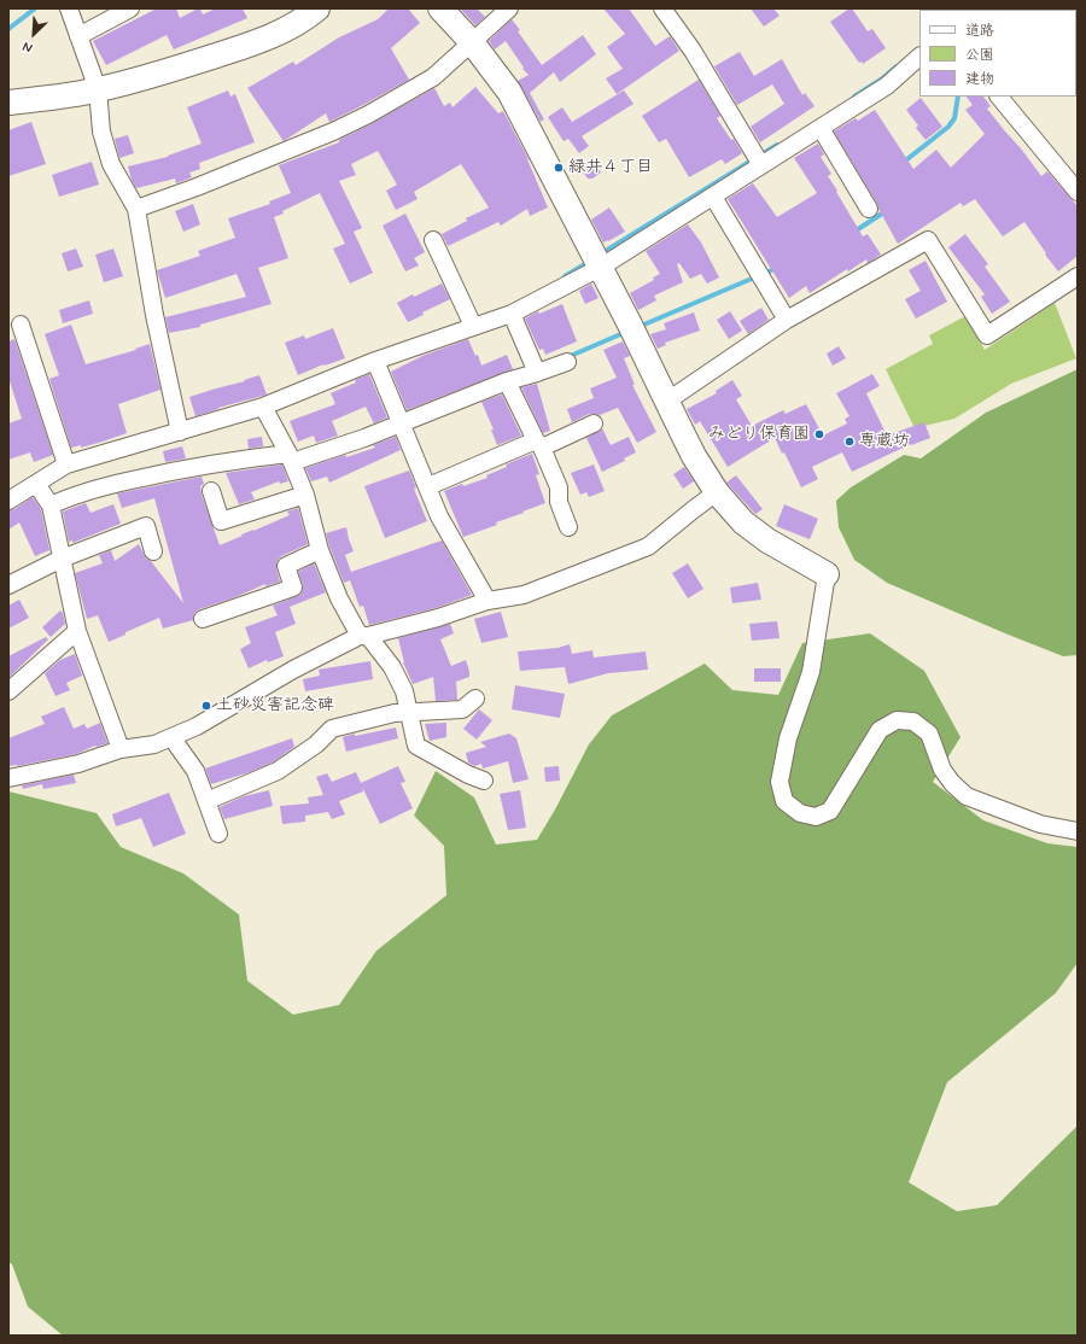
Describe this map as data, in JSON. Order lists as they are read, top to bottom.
{
  "places": [
    "緑井４丁目",
    "みどり保育園",
    "専蔵坊",
    "土砂災害記念碑"
  ],
  "legend": ["道路", "公園", "建物"],
  "north": "bottom left"
}
